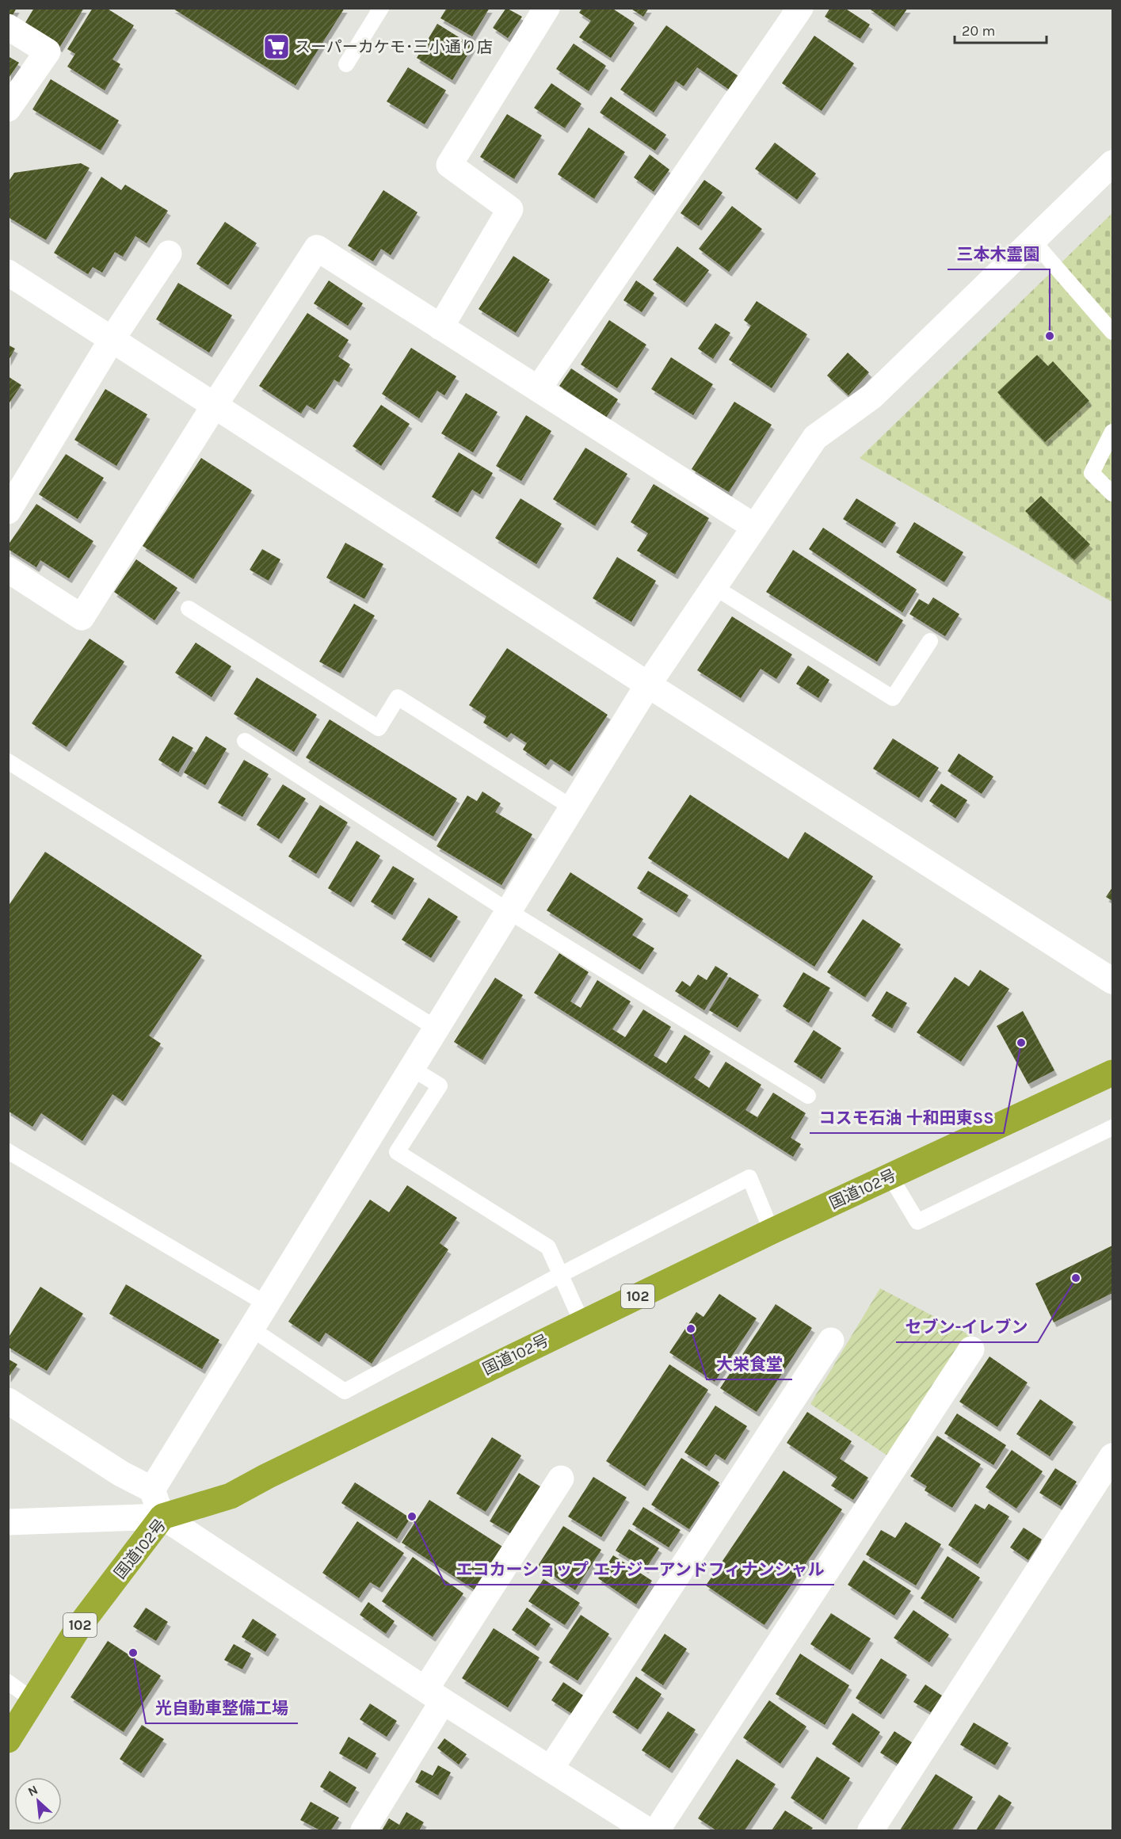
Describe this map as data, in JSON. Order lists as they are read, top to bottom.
{
  "streets": {
    "highway": ["国道102号", "102"]
  },
  "places": {
    "supermarket": ["スーパーカケモ･三小通り店"],
    "other": [
      "三本木霊園",
      "コスモ石油 十和田東SS",
      "セブン-イレブン",
      "大栄食堂",
      "エコカーショップ エナジーアンドフィナンシャル",
      "光自動車整備工場"
    ]
  },
  "scale_bar": "20 m",
  "north": "top left"
}
